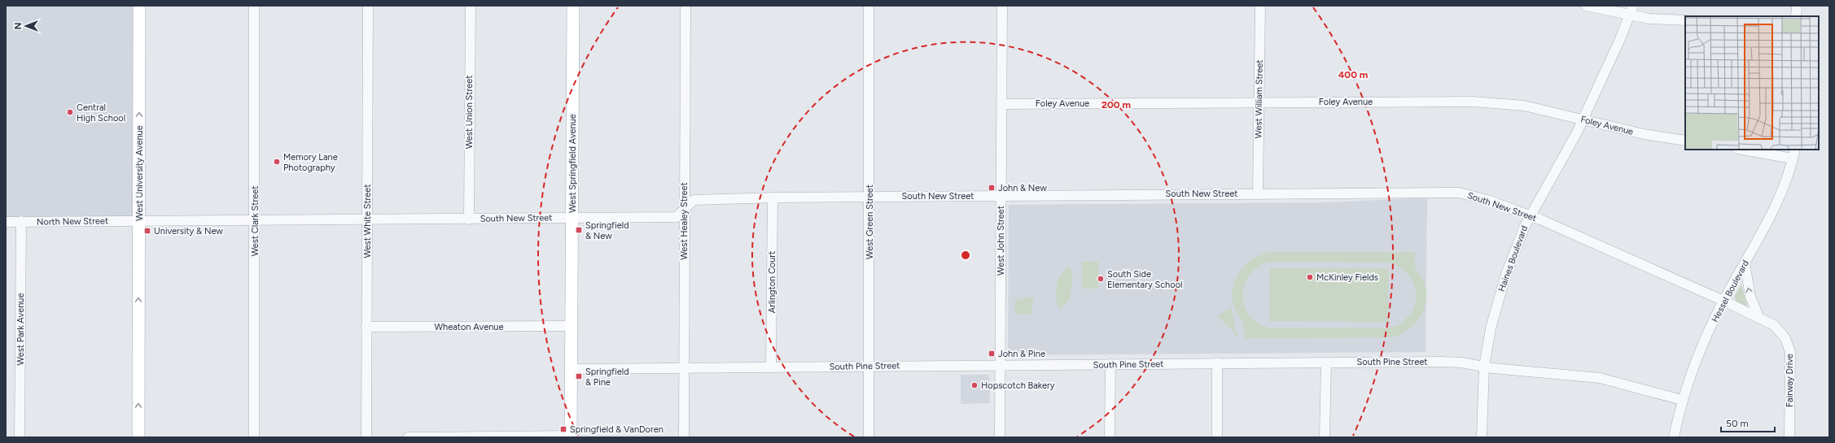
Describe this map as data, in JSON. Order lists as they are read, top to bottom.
{
  "streets": {
    "main road": ["West Springfield Avenue", "West University Avenue"],
    "street": [
      "West William Street",
      "Foley Avenue",
      "West Union Street",
      "South New Street",
      "North New Street",
      "West Clark Street",
      "West White Street",
      "West Healey Street",
      "West Green Street",
      "West John Street",
      "Haines Boulevard",
      "Arlington Court",
      "Hessel Boulevard",
      "Wheaton Avenue",
      "West Park Avenue",
      "South Pine Street",
      "Fairway Drive"
    ]
  },
  "crossings": [
    ["West William Street", "Foley Avenue"],
    ["West William Street", "South New Street"],
    ["Foley Avenue", "West John Street"],
    ["Foley Avenue", "Haines Boulevard"],
    ["West Union Street", "South New Street"],
    ["West Springfield Avenue", "South New Street"],
    ["West Springfield Avenue", "Wheaton Avenue"],
    ["West Springfield Avenue", "South Pine Street"],
    ["West University Avenue", "South New Street"],
    ["West University Avenue", "North New Street"],
    ["South New Street", "North New Street"],
    ["South New Street", "West Clark Street"],
    ["South New Street", "West White Street"],
    ["South New Street", "West Healey Street"],
    ["South New Street", "West Green Street"],
    ["South New Street", "West John Street"],
    ["South New Street", "Haines Boulevard"],
    ["South New Street", "Arlington Court"],
    ["South New Street", "Hessel Boulevard"],
    ["South New Street", "Fairway Drive"],
    ["North New Street", "West Park Avenue"],
    ["West White Street", "Wheaton Avenue"],
    ["West Healey Street", "South Pine Street"],
    ["West Green Street", "South Pine Street"],
    ["West John Street", "South Pine Street"],
    ["Haines Boulevard", "South Pine Street"],
    ["Arlington Court", "South Pine Street"],
    ["Hessel Boulevard", "South Pine Street"],
    ["Hessel Boulevard", "Fairway Drive"]
  ],
  "one_way": ["West University Avenue"],
  "places": {
    "other": [
      "Central High School",
      "Memory Lane Photography",
      "McKinley Fields",
      "South Side Elementary School",
      "Hopscotch Bakery"
    ],
    "transit": [
      "John & New",
      "Springfield & New",
      "University & New",
      "John & Pine",
      "Springfield & Pine",
      "Springfield & VanDoren"
    ]
  },
  "scale_bar": "50 m",
  "north": "left",
  "rings": ["400 m", "200 m"]
}
